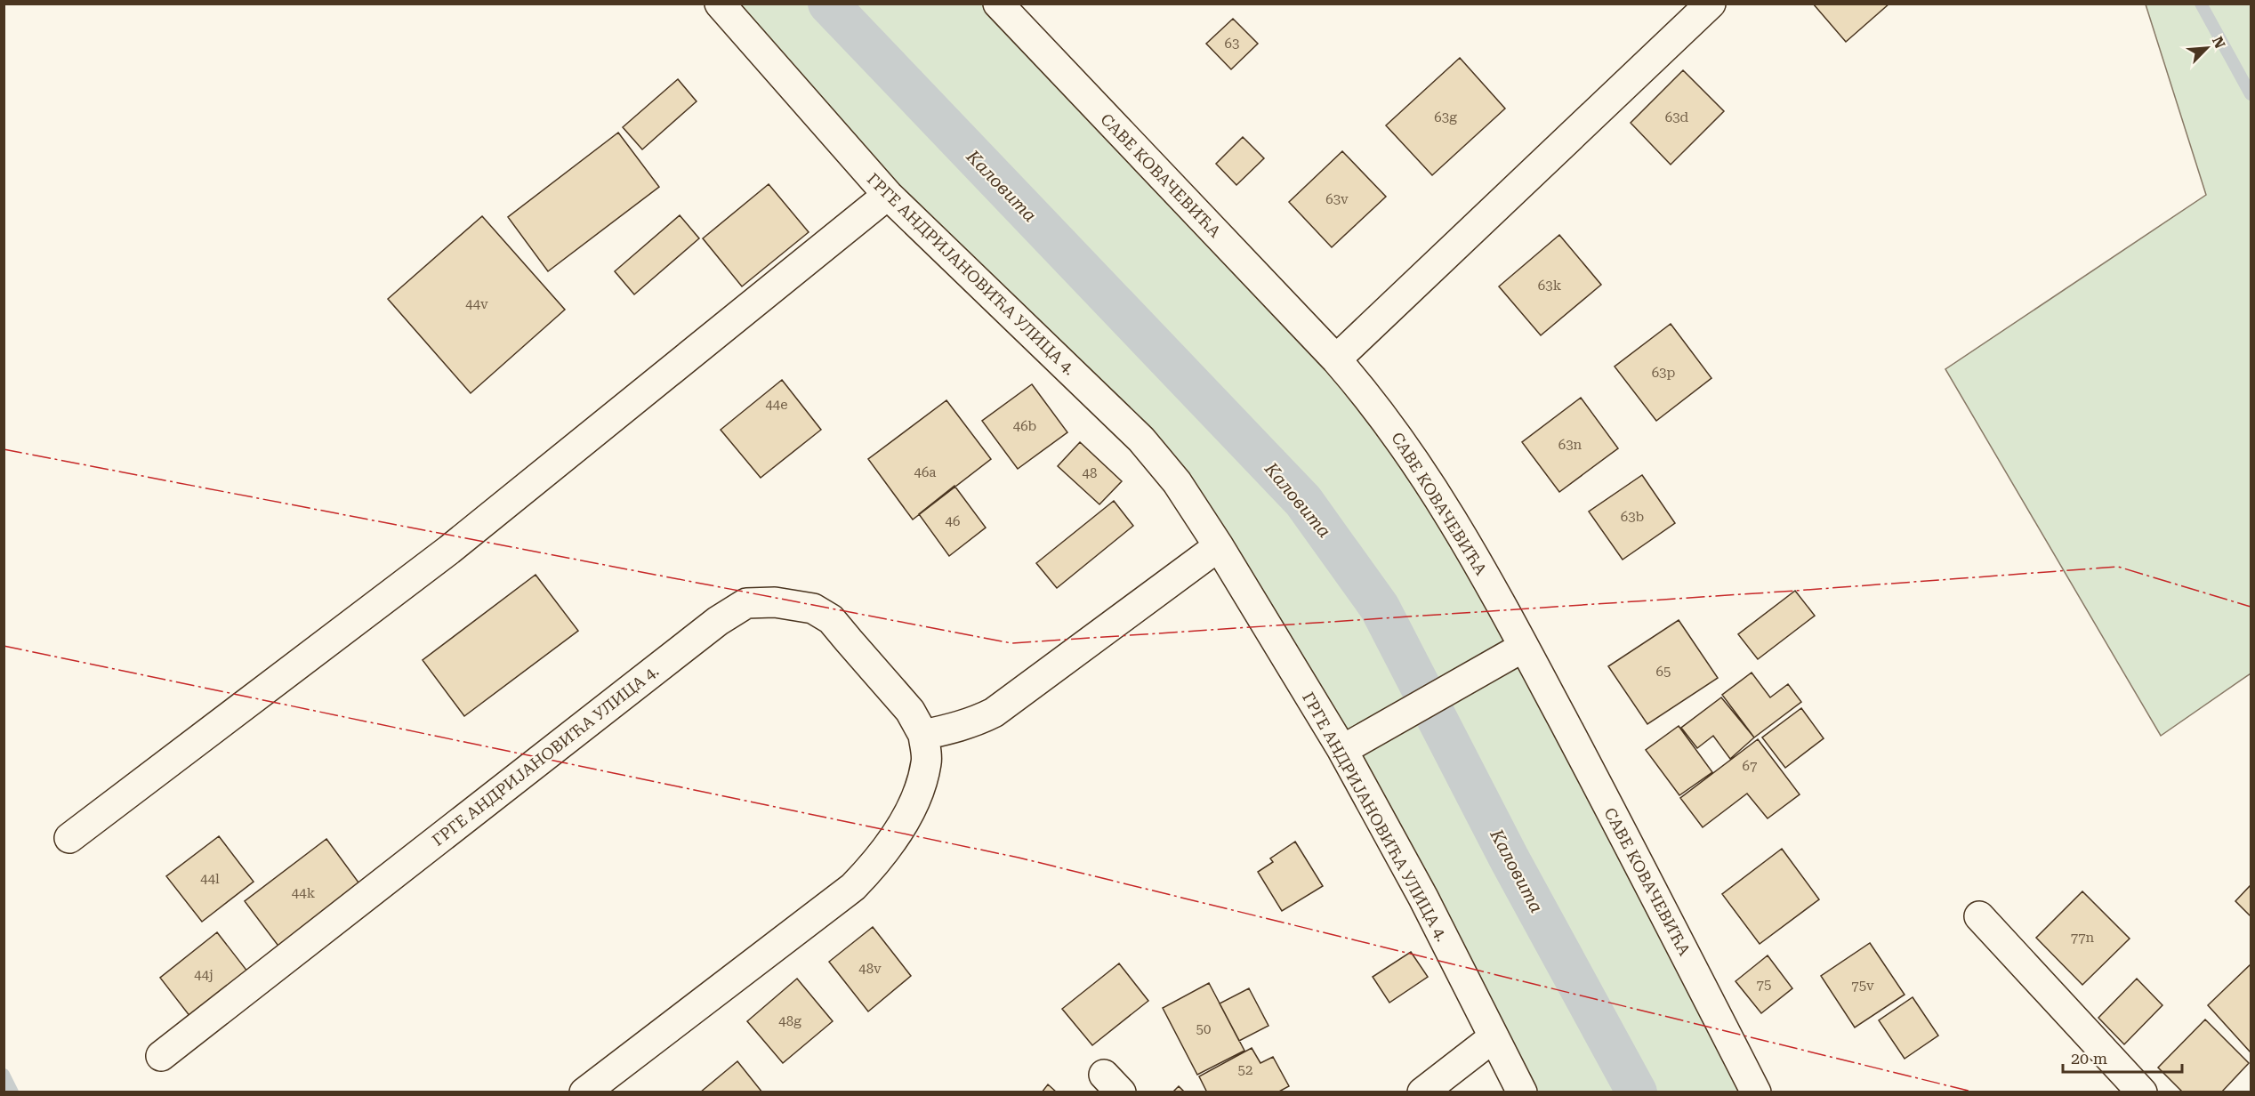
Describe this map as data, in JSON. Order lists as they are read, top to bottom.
{
  "streets": {
    "street": ["САВЕ КОВАЧЕВИЋА", "ГРГЕ АНДРИЈАНОВИЋА УЛИЦА 4."]
  },
  "water": ["Каловита"],
  "house_numbers": [
    "63",
    "63g",
    "63d",
    "63v",
    "63k",
    "44v",
    "63p",
    "44e",
    "46b",
    "63n",
    "46a",
    "48",
    "63b",
    "46",
    "65",
    "67",
    "44l",
    "44k",
    "77n",
    "48v",
    "44j",
    "75",
    "75v",
    "48g",
    "50",
    "52"
  ],
  "scale_bar": "20 m",
  "north": "top right"
}
